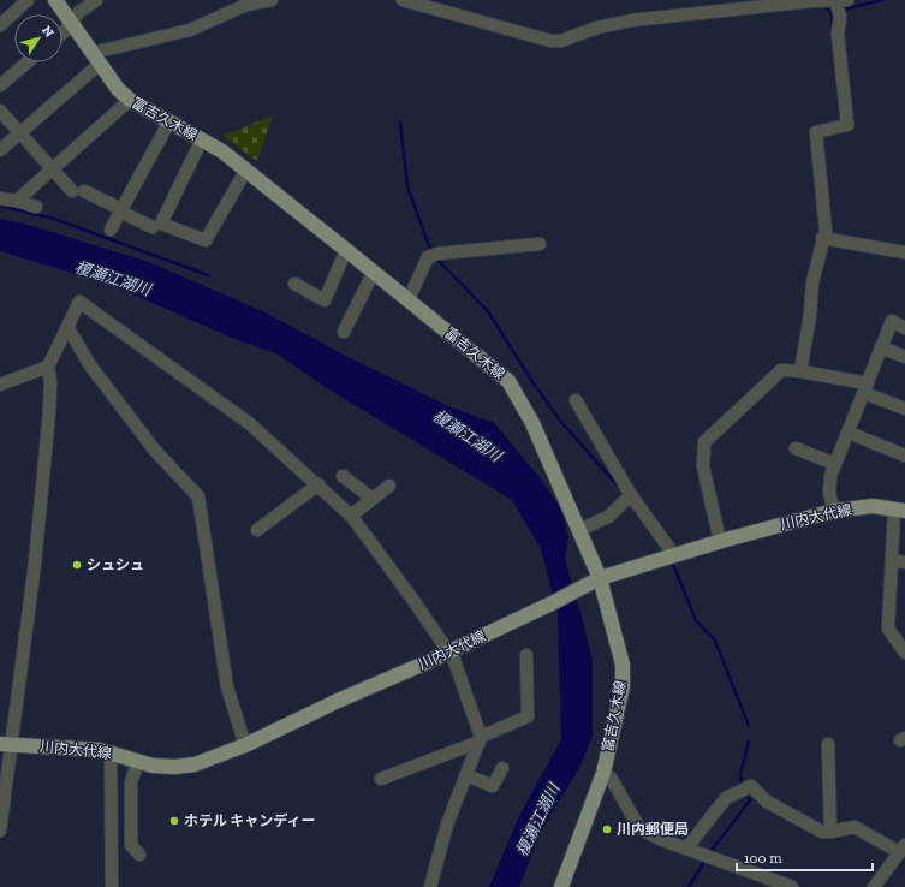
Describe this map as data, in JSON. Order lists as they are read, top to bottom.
{
  "streets": {
    "main road": ["富吉久木線", "川内大代線"]
  },
  "crossings": [
    ["富吉久木線", "川内大代線"]
  ],
  "water": ["榎瀬江湖川"],
  "places": ["シュシュ", "ホテル キャンディー", "川内郵便局"],
  "scale_bar": "100 m",
  "north": "top right"
}
